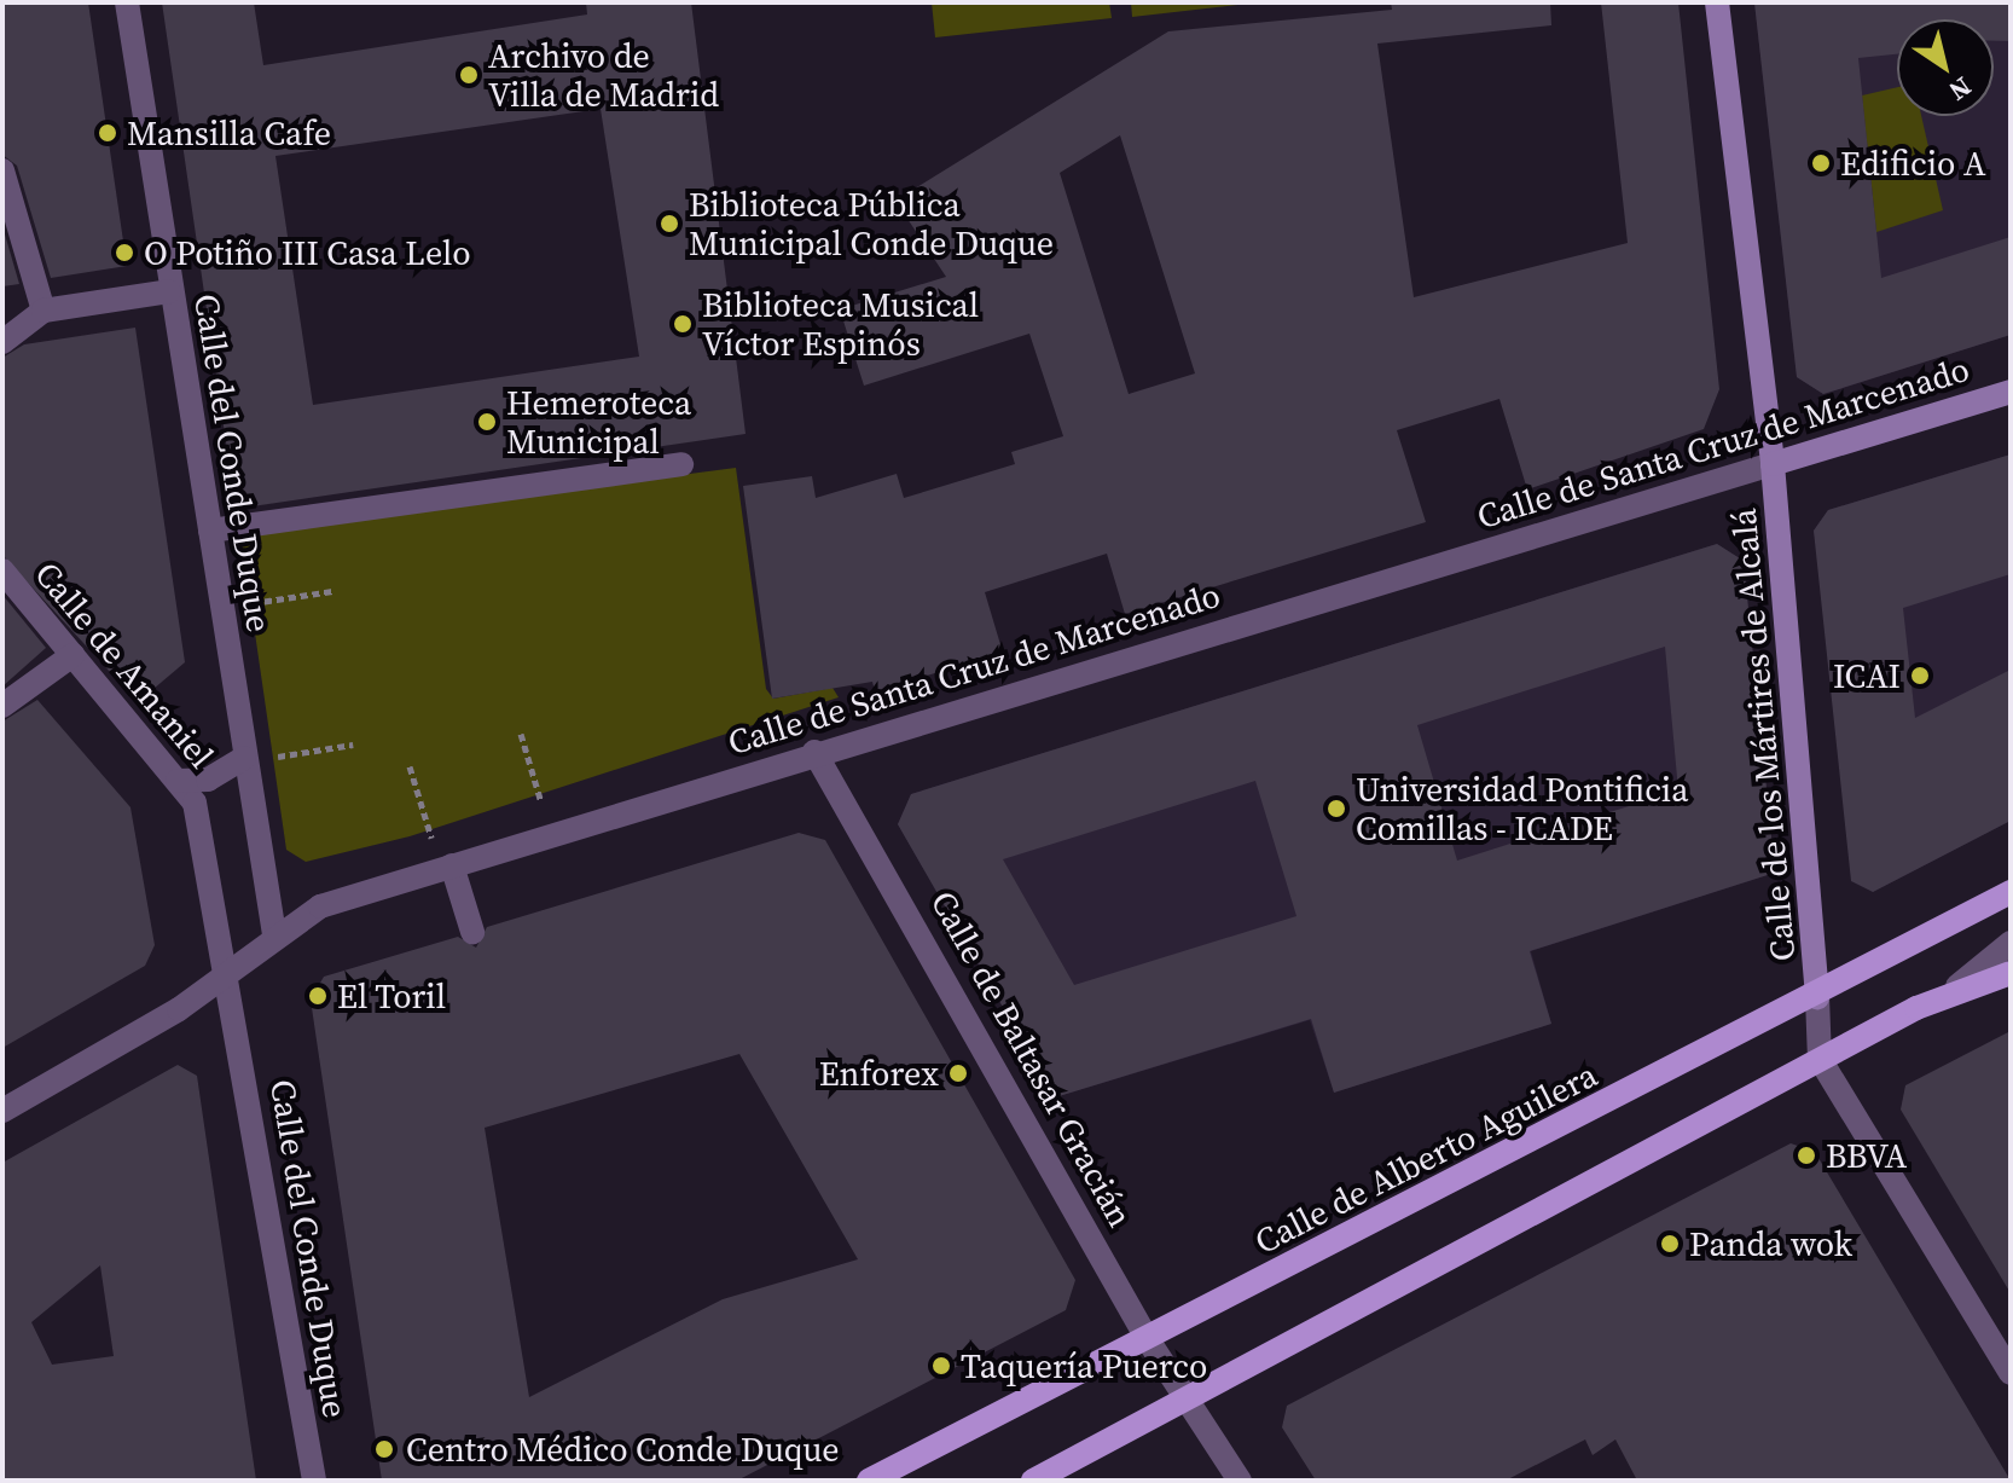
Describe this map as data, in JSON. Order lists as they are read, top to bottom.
{
  "streets": {
    "main road": ["Calle de Alberto Aguilera"],
    "street": [
      "Calle de Santa Cruz de Marcenado",
      "Calle del Conde Duque",
      "Calle de Amaniel",
      "Calle de los Mártires de Alcalá",
      "Calle de Baltasar Gracián"
    ]
  },
  "crossings": [
    ["Calle de Santa Cruz de Marcenado", "Calle del Conde Duque"],
    ["Calle de Santa Cruz de Marcenado", "Calle de Amaniel"],
    ["Calle de Santa Cruz de Marcenado", "Calle de los Mártires de Alcalá"],
    ["Calle de Santa Cruz de Marcenado", "Calle de Baltasar Gracián"],
    ["Calle del Conde Duque", "Calle de Amaniel"],
    ["Calle de los Mártires de Alcalá", "Calle de Alberto Aguilera"],
    ["Calle de Baltasar Gracián", "Calle de Alberto Aguilera"]
  ],
  "places": [
    "Archivo de Villa de Madrid",
    "Mansilla Cafe",
    "Edificio A",
    "Biblioteca Pública Municipal Conde Duque",
    "O Potiño III Casa Lelo",
    "Biblioteca Musical Víctor Espinós",
    "Hemeroteca Municipal",
    "ICAI",
    "Universidad Pontificia Comillas - ICADE",
    "El Toril",
    "Enforex",
    "BBVA",
    "Panda wok",
    "Taquería Puerco",
    "Centro Médico Conde Duque"
  ],
  "north": "bottom right"
}
